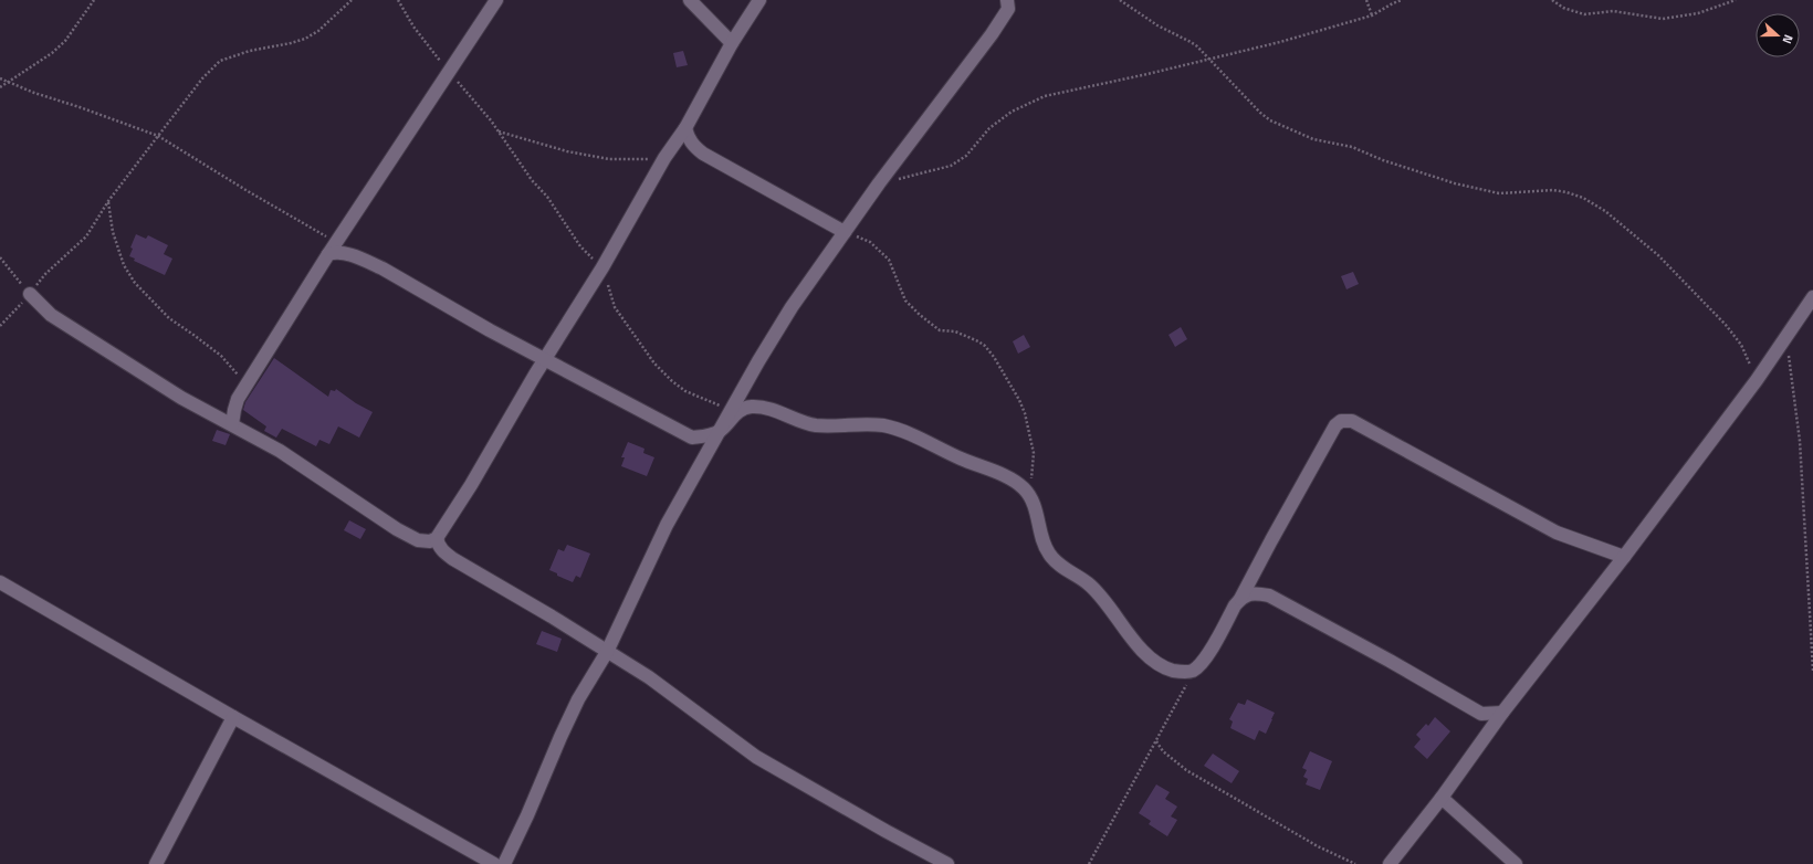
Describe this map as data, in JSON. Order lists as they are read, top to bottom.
{
  "north": "right"
}
